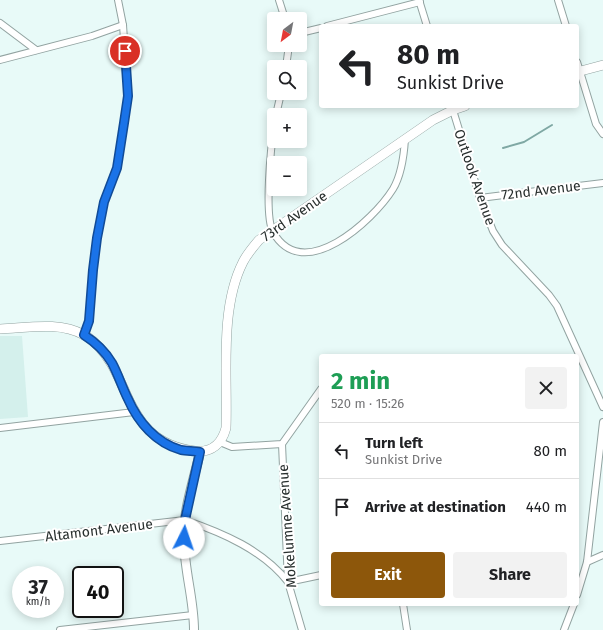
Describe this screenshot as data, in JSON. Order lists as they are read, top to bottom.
{
  "streets": {
    "main road": ["73rd Avenue"],
    "street": [
      "Outlook Avenue",
      "72nd Avenue",
      "Mokelumne Avenue",
      "Altamont Avenue"
    ]
  },
  "crossings": [
    ["Outlook Avenue", "72nd Avenue"],
    ["Outlook Avenue", "73rd Avenue"],
    ["Mokelumne Avenue", "Altamont Avenue"]
  ],
  "north": "bottom left",
  "page": {
    "map_buttons": ["+", "−"],
    "turn": ["80 m", "Sunkist Drive"],
    "heading": ["2 min", "520 m · 15:26"],
    "list": [
      {
        "name": "Turn left",
        "note": "Sunkist Drive",
        "value": "80 m"
      },
      {
        "name": "Arrive at destination",
        "value": "440 m"
      }
    ],
    "buttons": ["Exit", "Share"],
    "speed": "37 km/h",
    "limit": "40"
  }
}
